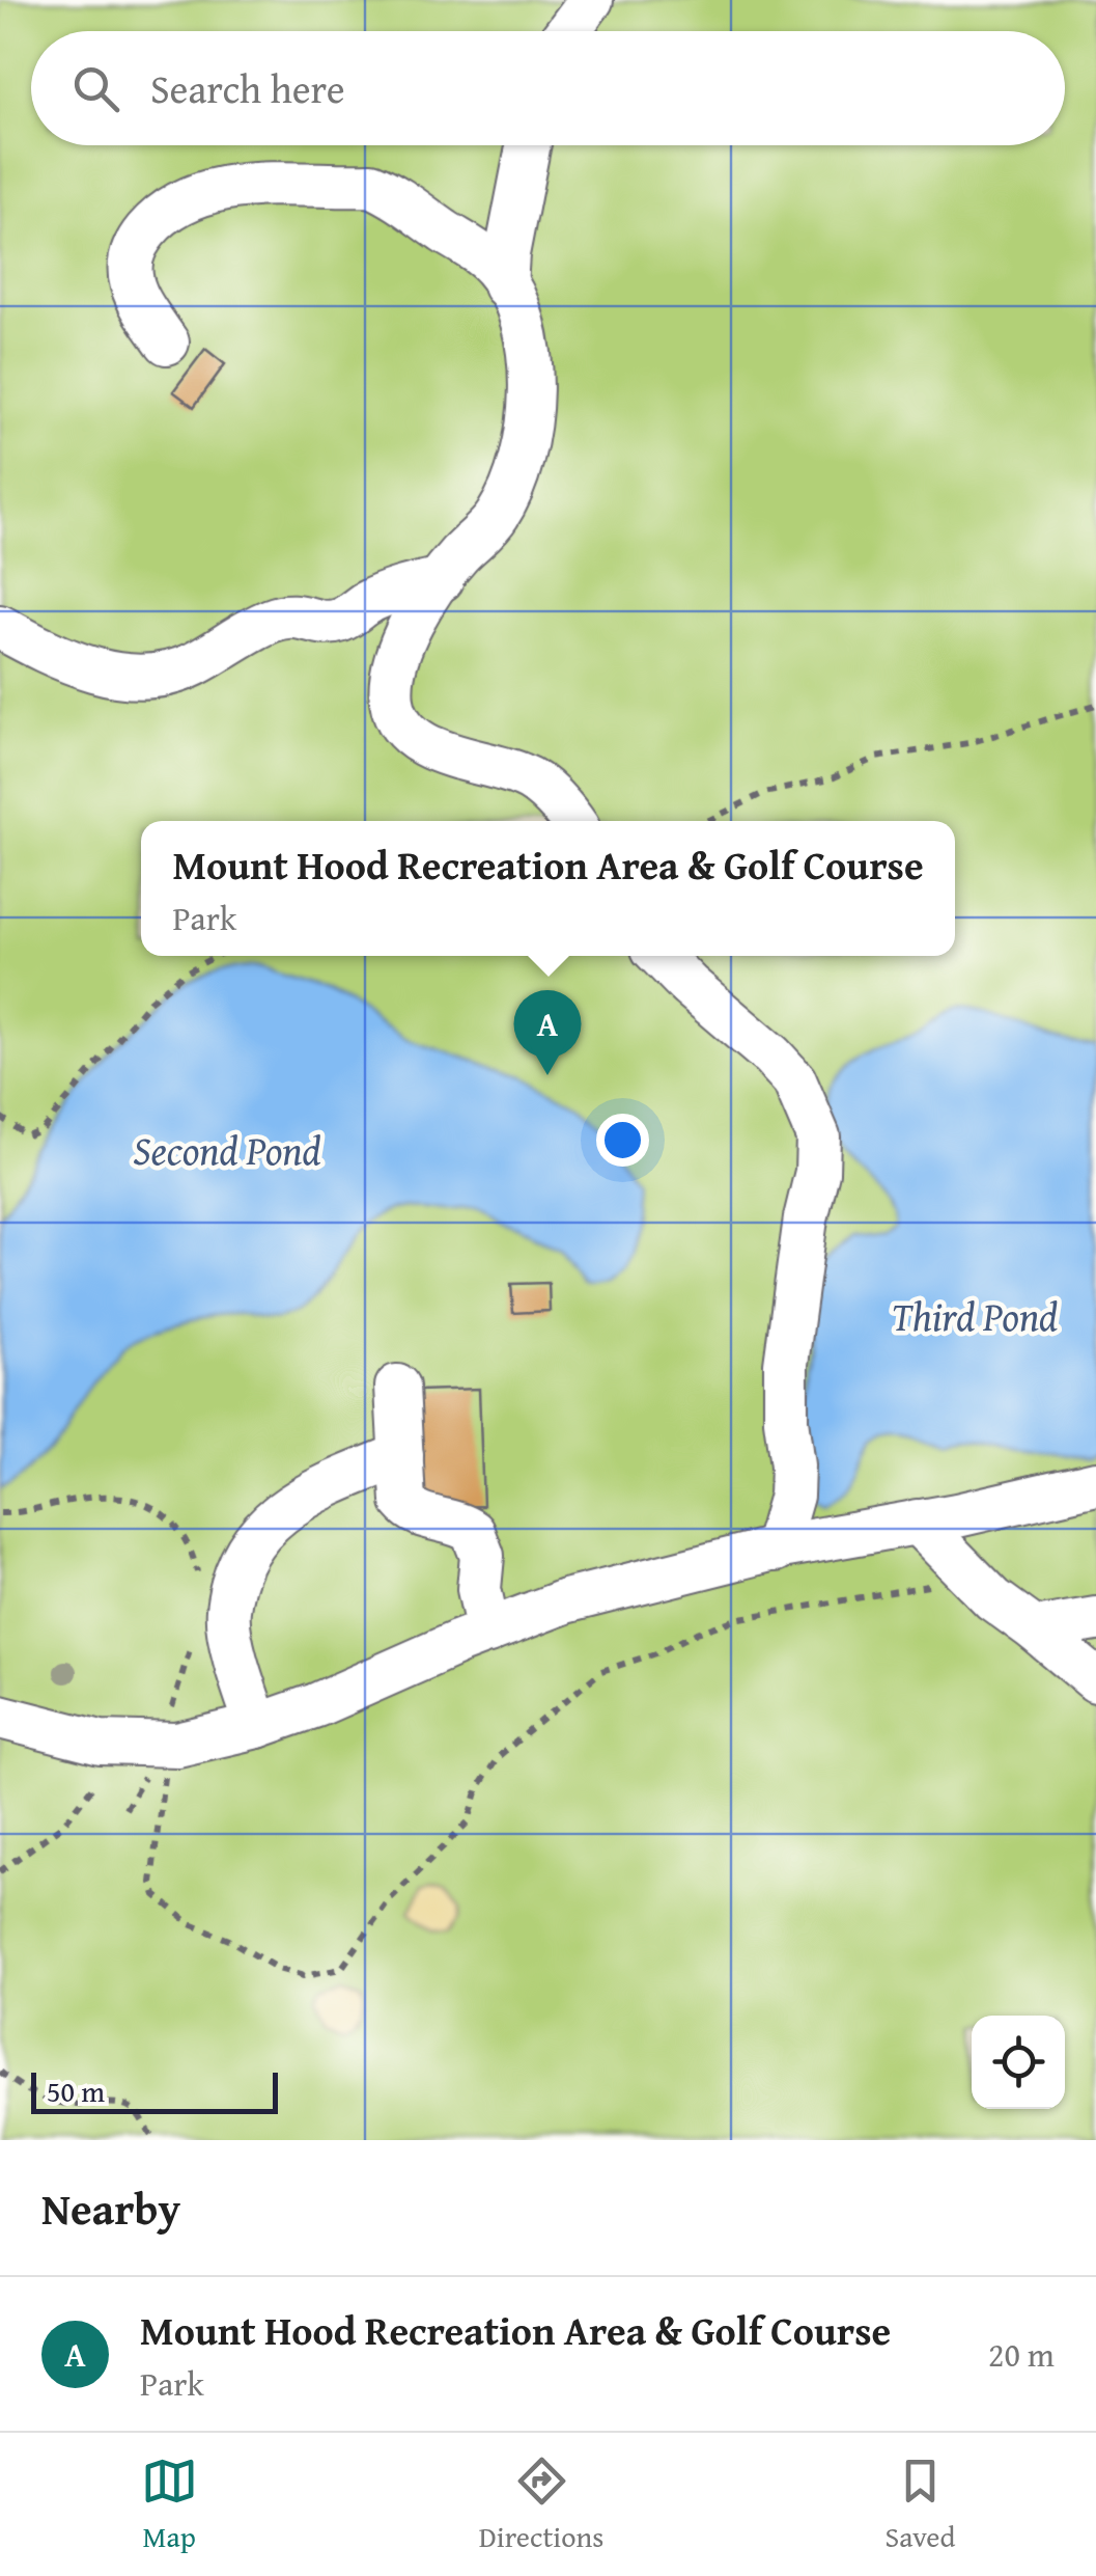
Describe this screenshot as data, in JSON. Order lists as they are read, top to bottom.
{
  "water": ["Second Pond", "Third Pond"],
  "scale_bar": "50 m",
  "page": {
    "search": "Search here",
    "popup": ["Mount Hood Recreation Area & Golf Course", "Park"],
    "pins": "A",
    "scale": "50 m",
    "heading": "Nearby",
    "list": [
      {
        "mark": "A",
        "name": "Mount Hood Recreation Area & Golf Course",
        "note": "Park",
        "value": "20 m"
      }
    ],
    "nav": ["Map", "Directions", "Saved"]
  }
}
